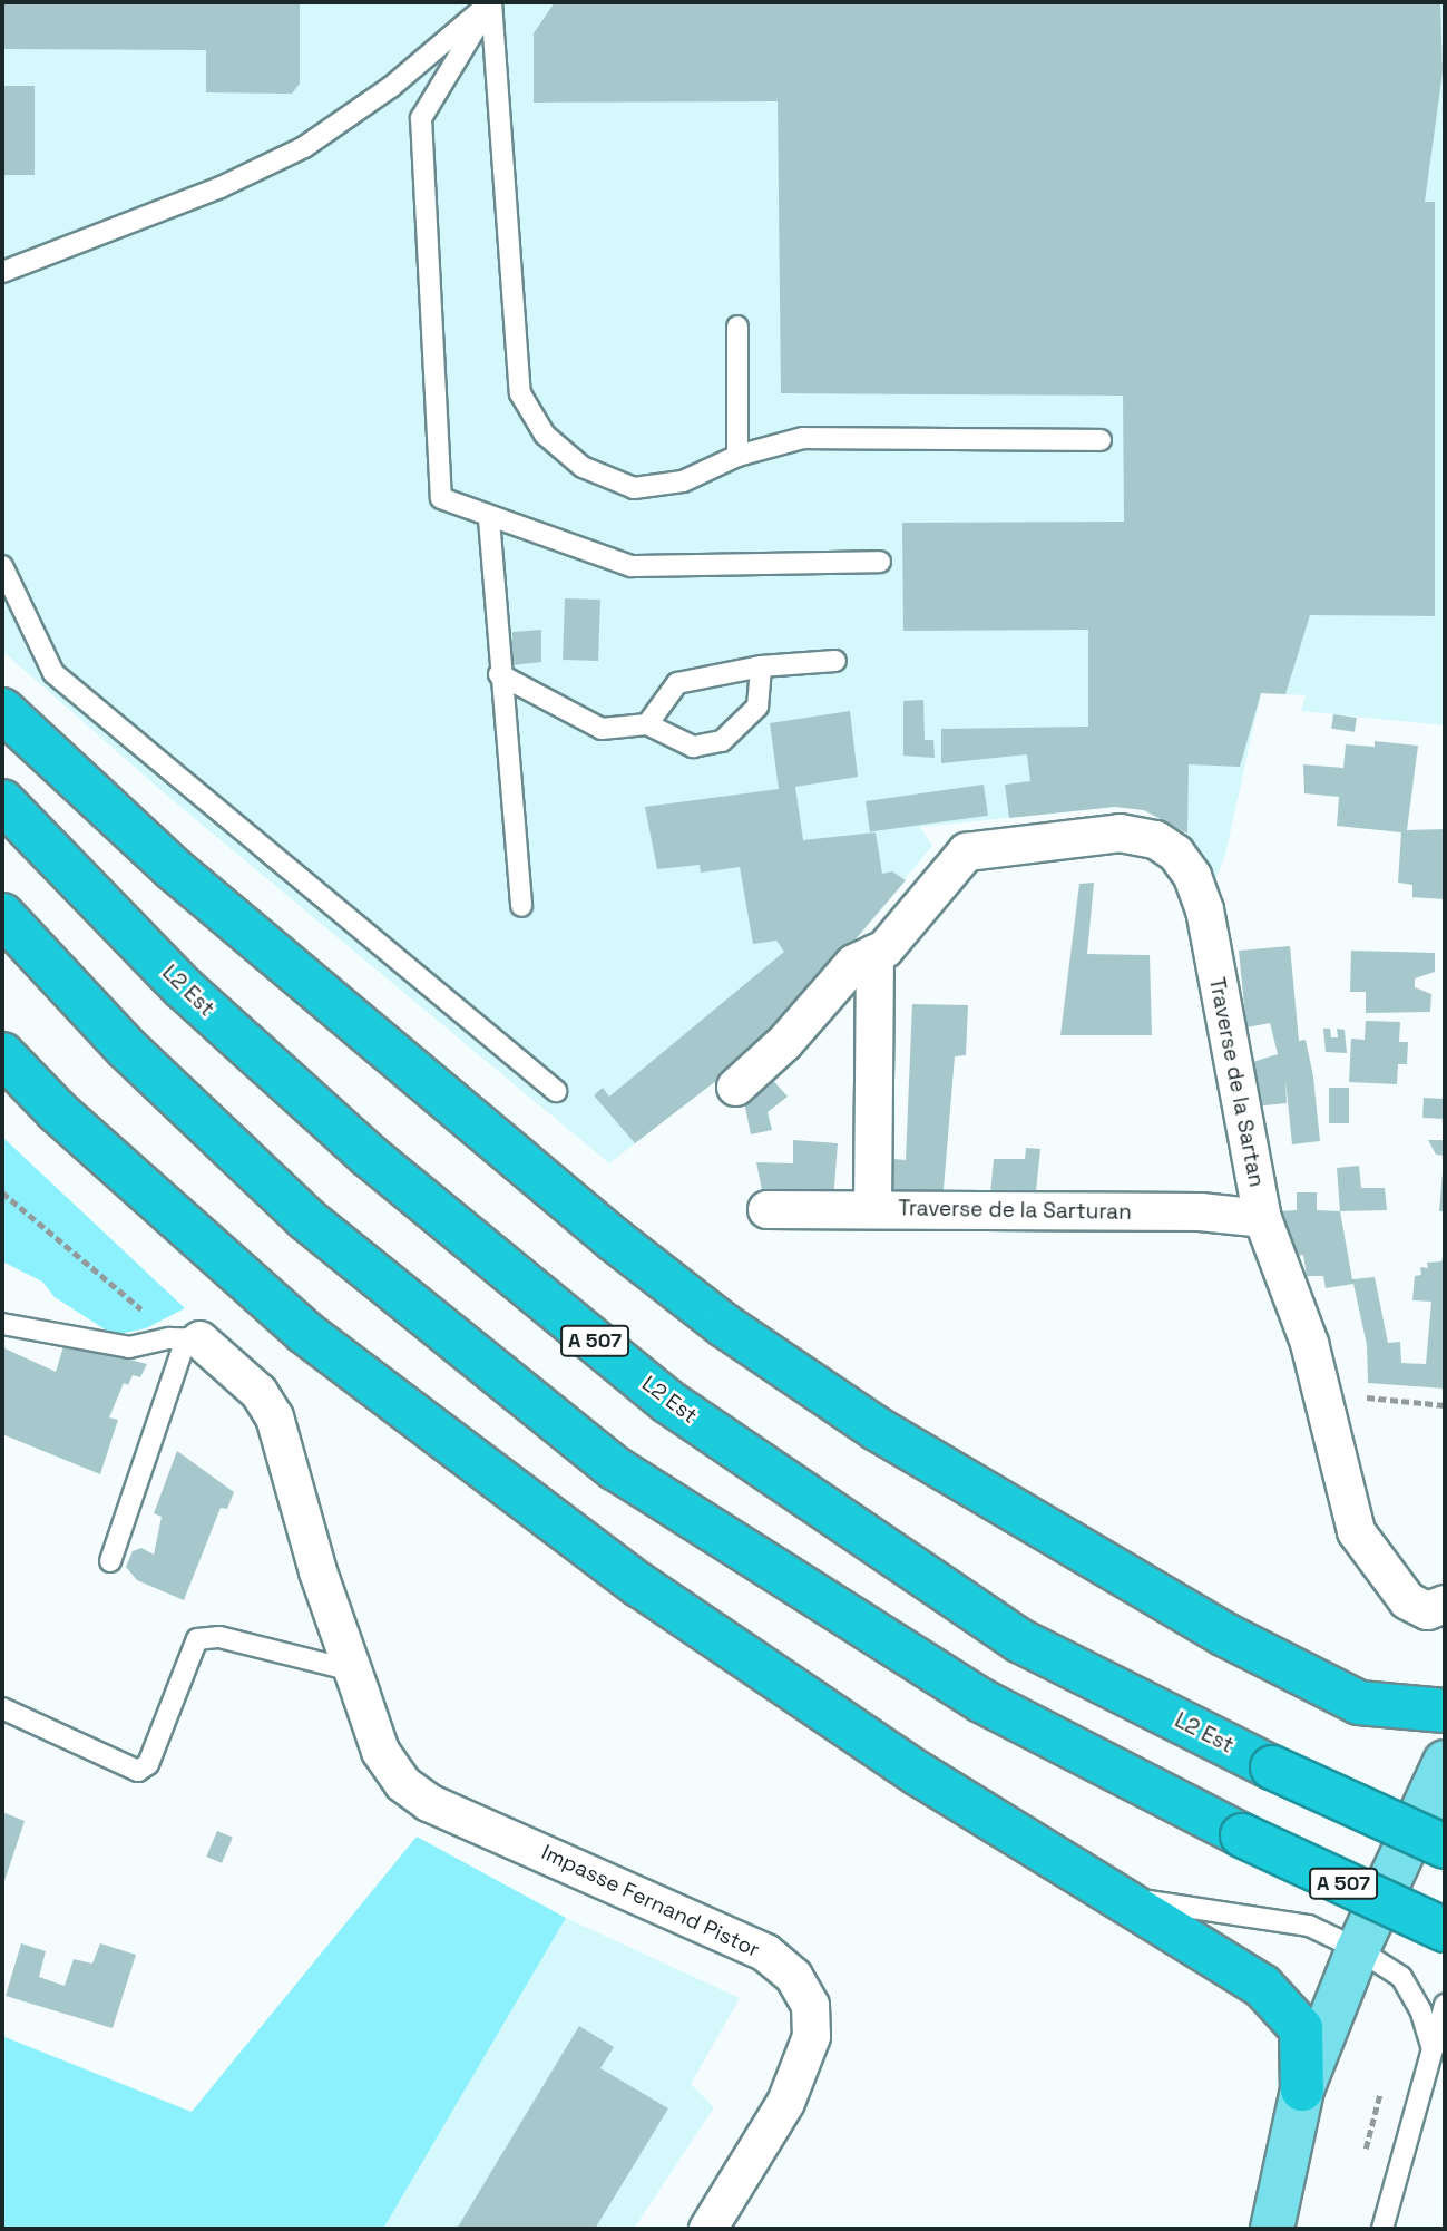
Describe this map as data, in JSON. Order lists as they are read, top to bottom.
{
  "streets": {
    "highway": ["L2 Est", "A 507"],
    "street": ["Traverse de la Sartan", "Traverse de la Sarturan", "Impasse Fernand Pistor"]
  },
  "crossings": [
    ["Traverse de la Sartan", "Traverse de la Sarturan"]
  ]
}
